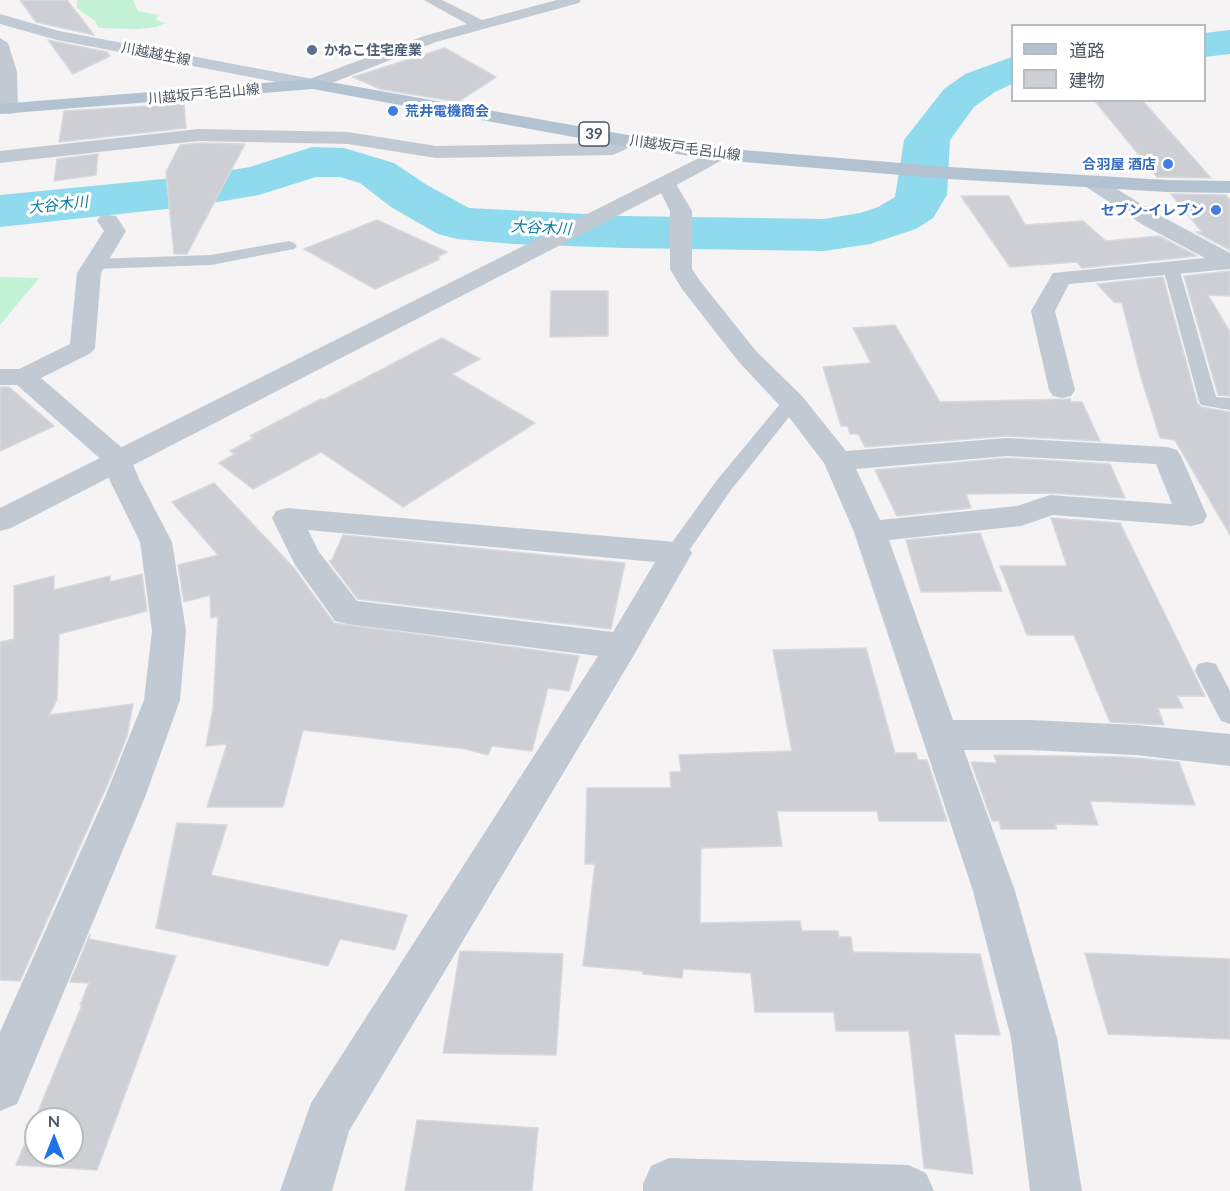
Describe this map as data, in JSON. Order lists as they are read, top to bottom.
{
  "streets": {
    "main road": ["川越越生線", "川越坂戸毛呂山線", "39"]
  },
  "crossings": [
    ["川越越生線", "川越坂戸毛呂山線"]
  ],
  "water": ["大谷木川"],
  "places": [
    "かねこ住宅産業",
    "荒井電機商会",
    "合羽屋 酒店",
    "セブン-イレブン"
  ],
  "legend": ["道路", "建物"],
  "north": "top"
}
